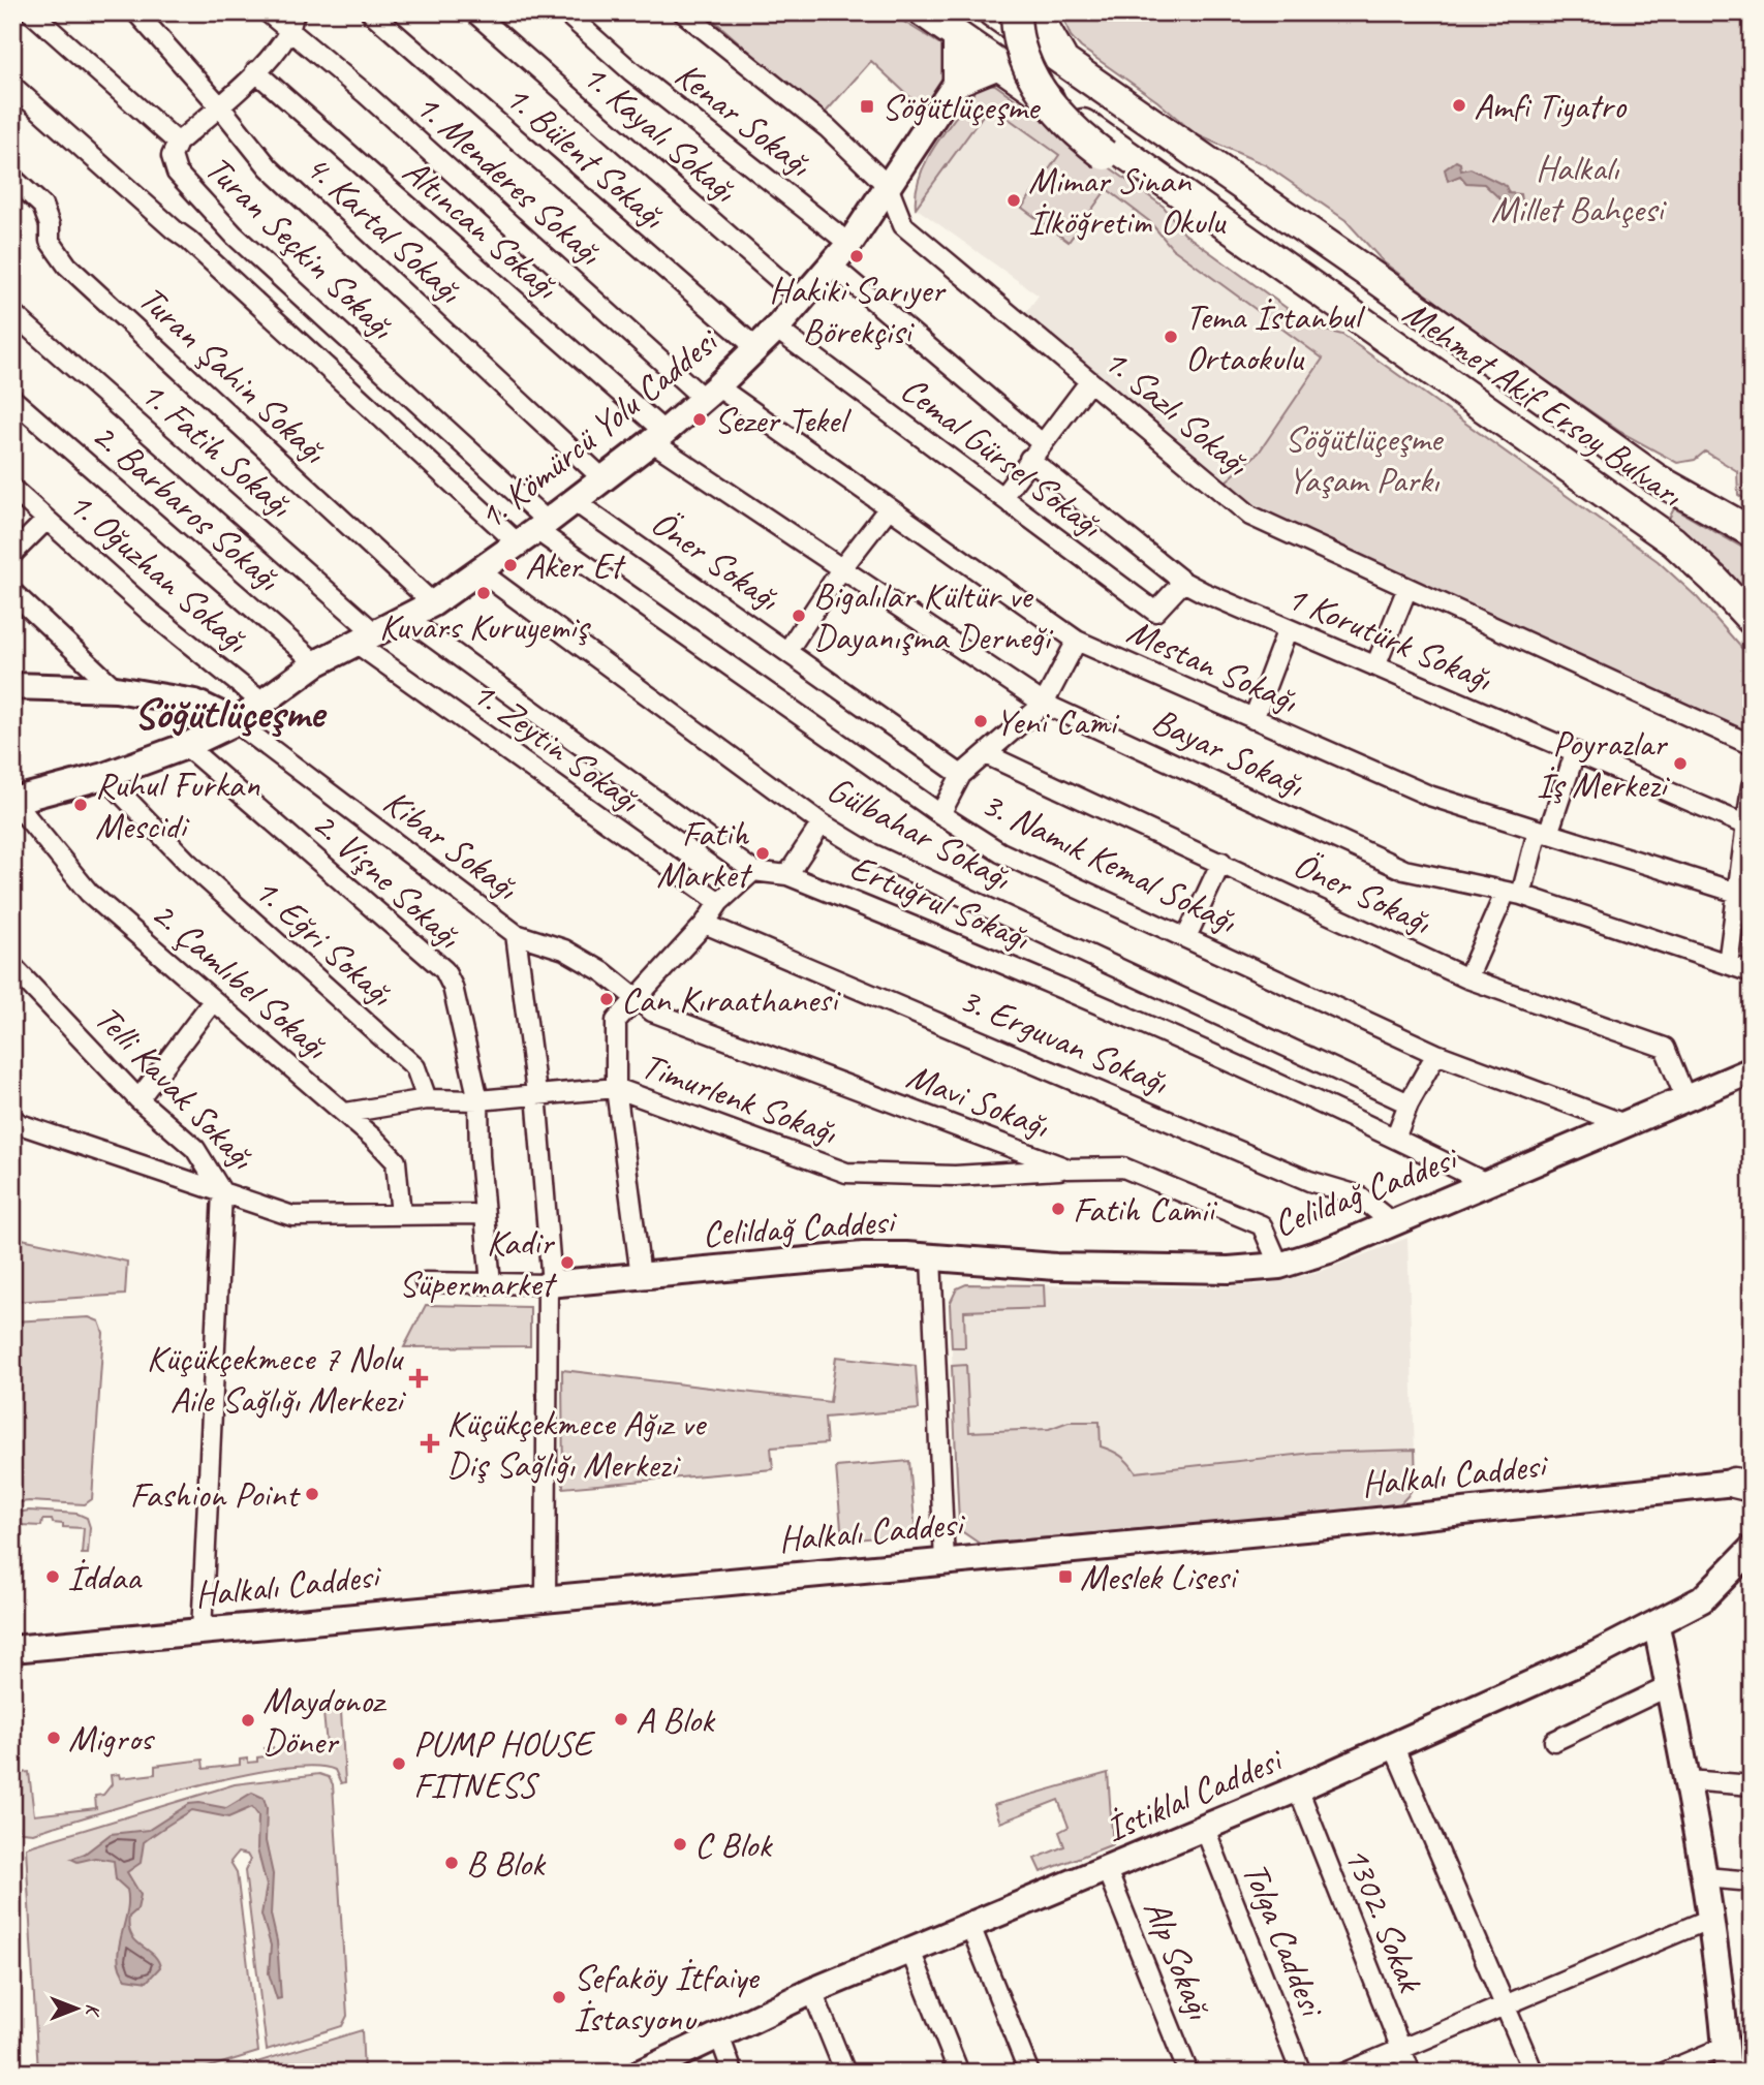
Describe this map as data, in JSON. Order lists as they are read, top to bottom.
{
  "streets": {
    "main road": ["Mehmet Akif Ersoy Bulvarı"],
    "street": [
      "Kenar Sokağı",
      "1. Kayalı Sokağı",
      "1. Bülent Sokağı",
      "1. Menderes Sokağı",
      "4. Kartal Sokağı",
      "Altıncan Sokağı",
      "Turan Seçkin Sokağı",
      "Turan Şahin Sokağı",
      "1. Sazlı Sokağı",
      "1. Kömürcü Yolu Caddesi",
      "1. Fatih Sokağı",
      "Cemal Gürsel Sokağı",
      "2. Barbaros Sokağı",
      "Öner Sokağı",
      "1. Oğuzhan Sokağı",
      "1 Korutürk Sokağı",
      "Mestan Sokağı",
      "1. Zeytin Sokağı",
      "Bayar Sokağı",
      "Gülbahar Sokağı",
      "Kibar Sokağı",
      "3. Namık Kemal Sokağı",
      "2. Vişne Sokağı",
      "Ertuğrul Sokağı",
      "1. Eğri Sokağı",
      "2. Çamlıbel Sokağı",
      "3. Erguvan Sokağı",
      "Telli Kavak Sokağı",
      "Timurlenk Sokağı",
      "Mavi Sokağı",
      "Celildağ Caddesi",
      "Halkalı Caddesi",
      "İstiklal Caddesi",
      "1302. Sokak",
      "Tolga Caddesi",
      "Alp Sokağı"
    ]
  },
  "crossings": [
    ["Kenar Sokağı", "1. Kömürcü Yolu Caddesi"],
    ["1. Kayalı Sokağı", "1. Kömürcü Yolu Caddesi"],
    ["1. Bülent Sokağı", "1. Kömürcü Yolu Caddesi"],
    ["1. Menderes Sokağı", "1. Kömürcü Yolu Caddesi"],
    ["1. Menderes Sokağı", "Mestan Sokağı"],
    ["4. Kartal Sokağı", "1. Kömürcü Yolu Caddesi"],
    ["Altıncan Sokağı", "1. Kömürcü Yolu Caddesi"],
    ["Altıncan Sokağı", "Bayar Sokağı"],
    ["Turan Seçkin Sokağı", "1. Kömürcü Yolu Caddesi"],
    ["Turan Seçkin Sokağı", "3. Namık Kemal Sokağı"],
    ["Turan Şahin Sokağı", "1. Kömürcü Yolu Caddesi"],
    ["1. Sazlı Sokağı", "1. Kömürcü Yolu Caddesi"],
    ["1. Kömürcü Yolu Caddesi", "1. Fatih Sokağı"],
    ["1. Kömürcü Yolu Caddesi", "Cemal Gürsel Sokağı"],
    ["1. Kömürcü Yolu Caddesi", "2. Barbaros Sokağı"],
    ["1. Kömürcü Yolu Caddesi", "Öner Sokağı"],
    ["1. Kömürcü Yolu Caddesi", "1. Oğuzhan Sokağı"],
    ["1. Kömürcü Yolu Caddesi", "Mestan Sokağı"],
    ["1. Kömürcü Yolu Caddesi", "1. Zeytin Sokağı"],
    ["1. Kömürcü Yolu Caddesi", "Bayar Sokağı"],
    ["1. Kömürcü Yolu Caddesi", "Gülbahar Sokağı"],
    ["1. Kömürcü Yolu Caddesi", "Kibar Sokağı"],
    ["1. Kömürcü Yolu Caddesi", "3. Namık Kemal Sokağı"],
    ["1. Kömürcü Yolu Caddesi", "2. Vişne Sokağı"],
    ["1. Kömürcü Yolu Caddesi", "1. Eğri Sokağı"],
    ["1. Kömürcü Yolu Caddesi", "2. Çamlıbel Sokağı"],
    ["1. Fatih Sokağı", "1. Zeytin Sokağı"],
    ["Cemal Gürsel Sokağı", "1 Korutürk Sokağı"],
    ["Öner Sokağı", "Celildağ Caddesi"],
    ["Kibar Sokağı", "Mavi Sokağı"],
    ["3. Namık Kemal Sokağı", "Celildağ Caddesi"],
    ["2. Vişne Sokağı", "Telli Kavak Sokağı"],
    ["2. Vişne Sokağı", "Timurlenk Sokağı"],
    ["Ertuğrul Sokağı", "Celildağ Caddesi"],
    ["1. Eğri Sokağı", "Timurlenk Sokağı"],
    ["2. Çamlıbel Sokağı", "Telli Kavak Sokağı"],
    ["2. Çamlıbel Sokağı", "Timurlenk Sokağı"],
    ["3. Erguvan Sokağı", "Celildağ Caddesi"],
    ["Timurlenk Sokağı", "Mavi Sokağı"],
    ["Mavi Sokağı", "Celildağ Caddesi"],
    ["İstiklal Caddesi", "1302. Sokak"],
    ["İstiklal Caddesi", "Tolga Caddesi"],
    ["İstiklal Caddesi", "Alp Sokağı"]
  ],
  "districts": ["Söğütlüçeşme"],
  "parks": ["Halkalı Millet Bahçesi", "Söğütlüçeşme Yaşam Parkı"],
  "places": {
    "other": [
      "Amfi Tiyatro",
      "Mimar Sinan İlköğretim Okulu",
      "Hakiki Sarıyer Börekçisi",
      "Tema İstanbul Ortaokulu",
      "Sezer Tekel",
      "Aker Et",
      "Kuvars Kuruyemiş",
      "Bigalılar Kültür ve Dayanışma Derneği",
      "Yeni Cami",
      "Poyrazlar İş Merkezi",
      "Ruhul Furkan Mescidi",
      "Fatih Market",
      "Can Kıraathanesi",
      "Fatih Camii",
      "Kadir Süpermarket",
      "Fashion Point",
      "İddaa",
      "A Blok",
      "Maydonoz Döner",
      "Migros",
      "PUMP HOUSE FITNESS",
      "C Blok",
      "B Blok",
      "Sefaköy İtfaiye İstasyonu"
    ],
    "transit": ["Söğütlüçeşme", "Meslek Lisesi"],
    "health": ["Küçükçekmece 7 Nolu Aile Sağlığı Merkezi", "Küçükçekmece Ağız ve Diş Sağlığı Merkezi"]
  },
  "north": "right"
}
